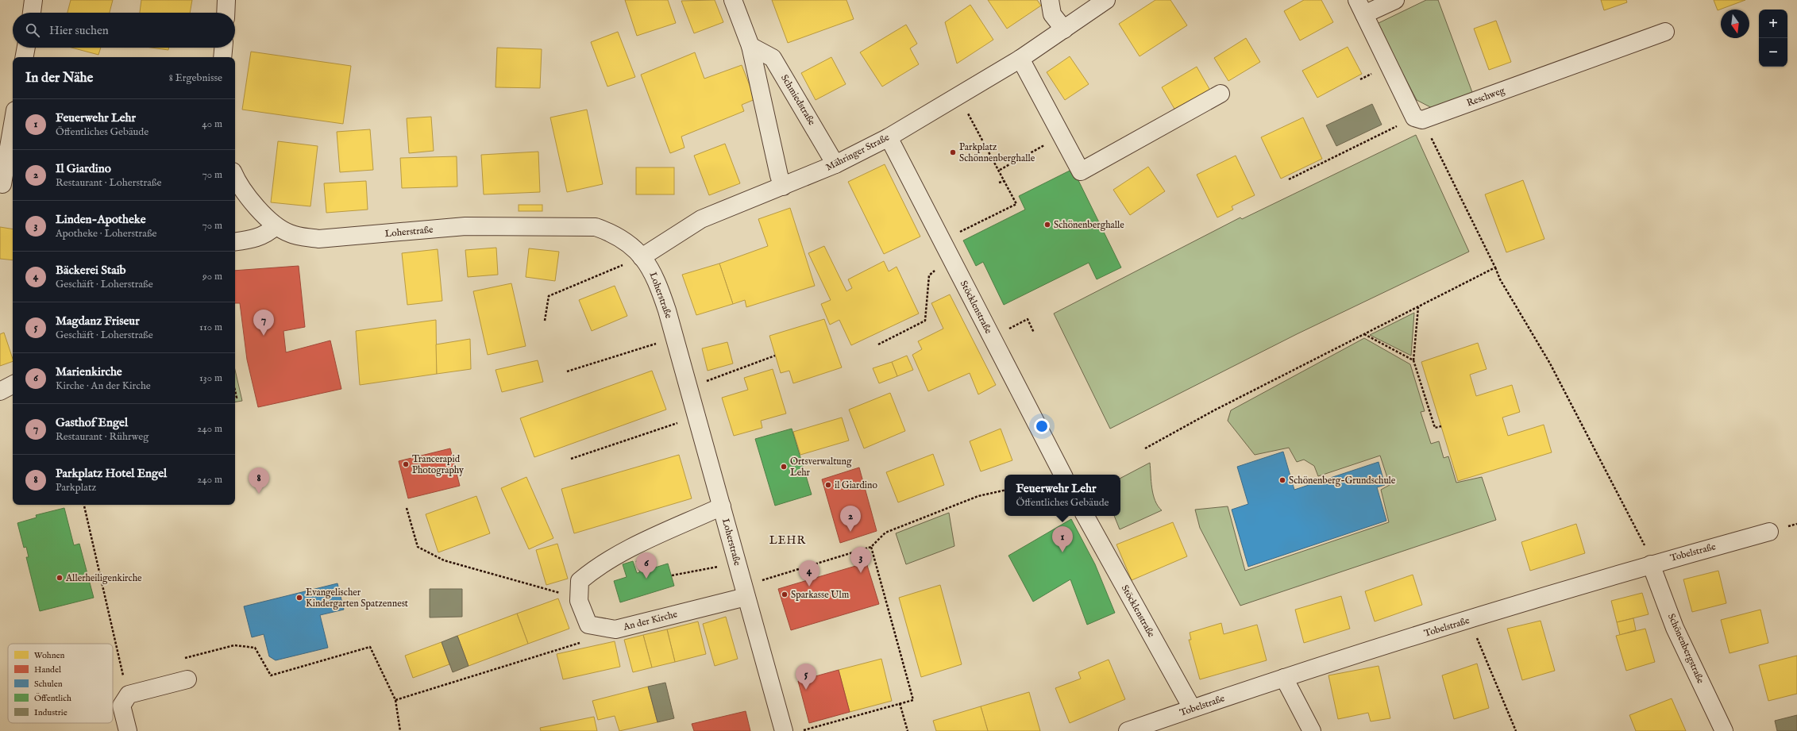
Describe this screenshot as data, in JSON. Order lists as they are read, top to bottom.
{
  "streets": {
    "street": [
      "Reschweg",
      "Schmiedstraße",
      "Mähringer Straße",
      "Loherstraße",
      "Stöcklenstraße",
      "Tobelstraße",
      "An der Kirche",
      "Schönenbergstraße"
    ]
  },
  "crossings": [
    ["Schmiedstraße", "Mähringer Straße"],
    ["Mähringer Straße", "Loherstraße"],
    ["Mähringer Straße", "Stöcklenstraße"],
    ["Loherstraße", "An der Kirche"],
    ["Stöcklenstraße", "Tobelstraße"],
    ["Tobelstraße", "Schönenbergstraße"]
  ],
  "districts": ["LEHR"],
  "places": [
    "Parkplatz Schönnenberghalle",
    "Schönenberghalle",
    "Trancerapid Photography",
    "Ortsverwaltung Lehr",
    "Schönenberg-Grundschule",
    "il Giardino",
    "Allerheiligenkirche",
    "Sparkasse Ulm",
    "Evangelischer Kindergarten Spatzennest"
  ],
  "legend": [
    "Wohnen",
    "Handel",
    "Schulen",
    "Öffentlich",
    "Industrie"
  ],
  "north": "bottom",
  "page": {
    "map_buttons": ["+", "−"],
    "search": "Hier suchen",
    "heading": ["In der Nähe", "8 Ergebnisse"],
    "list": [
      {
        "mark": "1",
        "name": "Feuerwehr Lehr",
        "note": "Öffentliches Gebäude",
        "value": "40 m"
      },
      {
        "mark": "2",
        "name": "Il Giardino",
        "note": "Restaurant · Loherstraße",
        "value": "70 m"
      },
      {
        "mark": "3",
        "name": "Linden-Apotheke",
        "note": "Apotheke · Loherstraße",
        "value": "70 m"
      },
      {
        "mark": "4",
        "name": "Bäckerei Staib",
        "note": "Geschäft · Loherstraße",
        "value": "90 m"
      },
      {
        "mark": "5",
        "name": "Magdanz Friseur",
        "note": "Geschäft · Loherstraße",
        "value": "110 m"
      },
      {
        "mark": "6",
        "name": "Marienkirche",
        "note": "Kirche · An der Kirche",
        "value": "130 m"
      },
      {
        "mark": "7",
        "name": "Gasthof Engel",
        "note": "Restaurant · Rührweg",
        "value": "240 m"
      },
      {
        "mark": "8",
        "name": "Parkplatz Hotel Engel",
        "note": "Parkplatz",
        "value": "240 m"
      }
    ],
    "pins": [
      "7",
      "8",
      "2",
      "1",
      "3",
      "6",
      "4",
      "5"
    ],
    "popup": ["Feuerwehr Lehr", "Öffentliches Gebäude"]
  }
}
